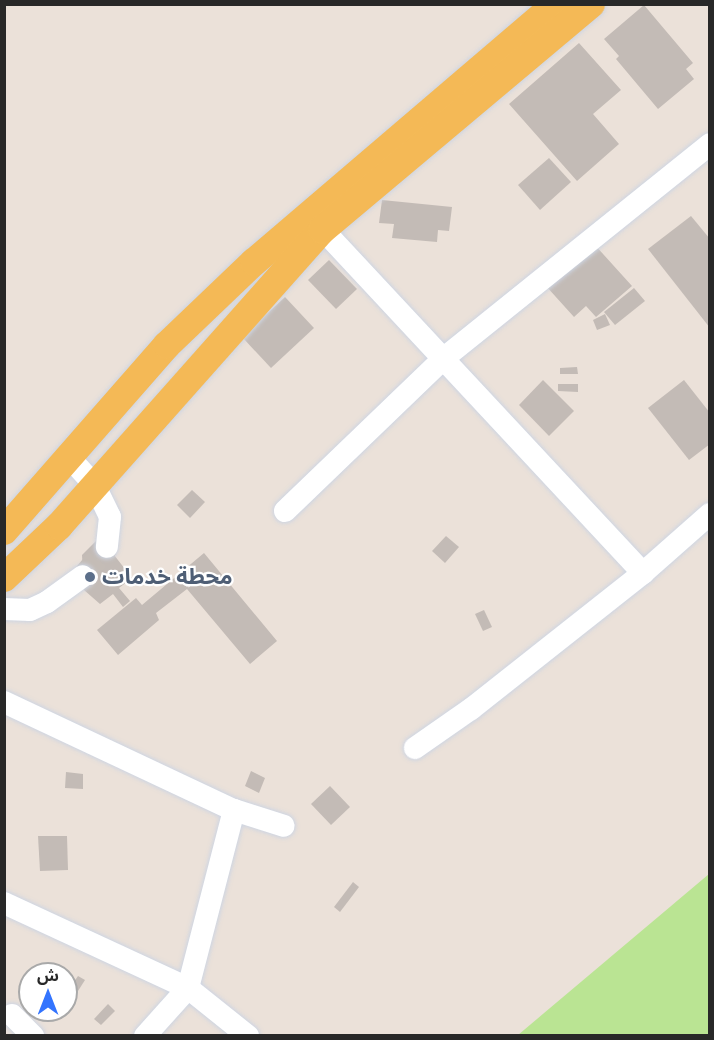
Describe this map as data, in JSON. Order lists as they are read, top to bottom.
{
  "places": ["محطة خدمات"],
  "north": "top"
}
